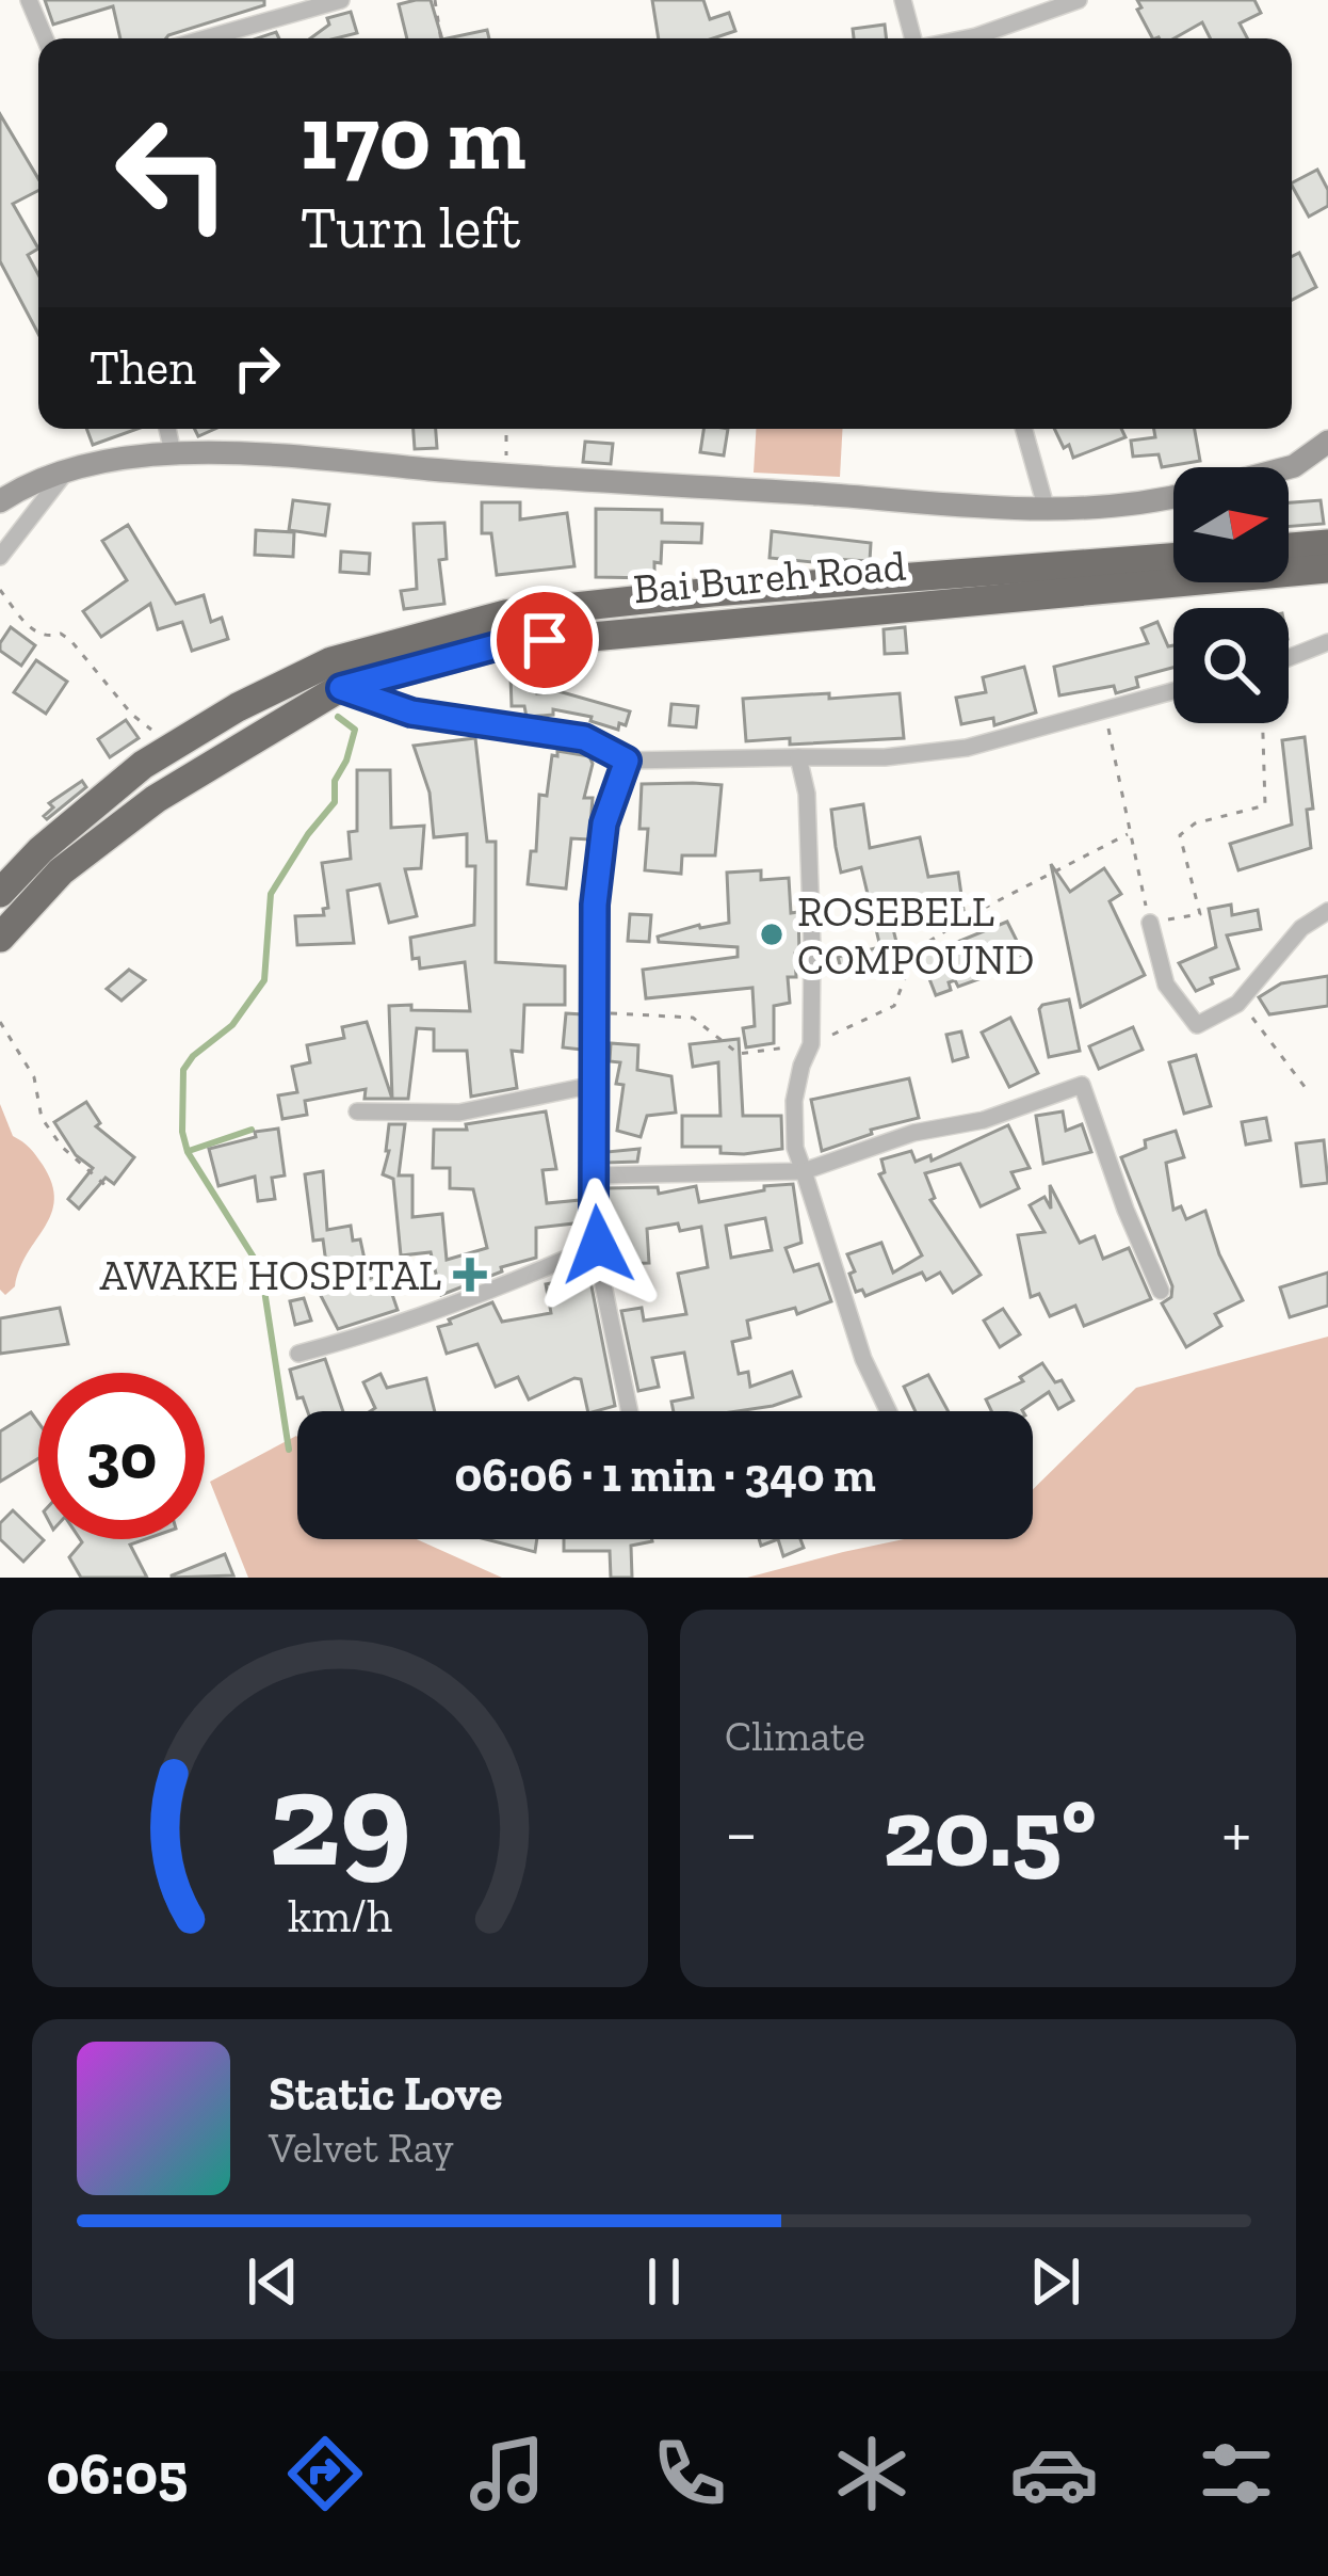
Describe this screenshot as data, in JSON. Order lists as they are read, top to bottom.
{
  "streets": {
    "highway": ["Bai Bureh Road"]
  },
  "places": {
    "other": ["ROSEBELL COMPOUND"],
    "health": ["AWAKE HOSPITAL"]
  },
  "north": "right",
  "page": {
    "turn": ["170 m", "Turn left"],
    "then": "Then",
    "limit": "30",
    "trip": "06:06 · 1 min · 340 m",
    "tile": "Climate",
    "heat": ["−", "20.5°", "+"],
    "song": ["Static Love", "Velvet Ray"],
    "tabs": "06:05",
    "gauge": ["29", "km/h"]
  }
}
